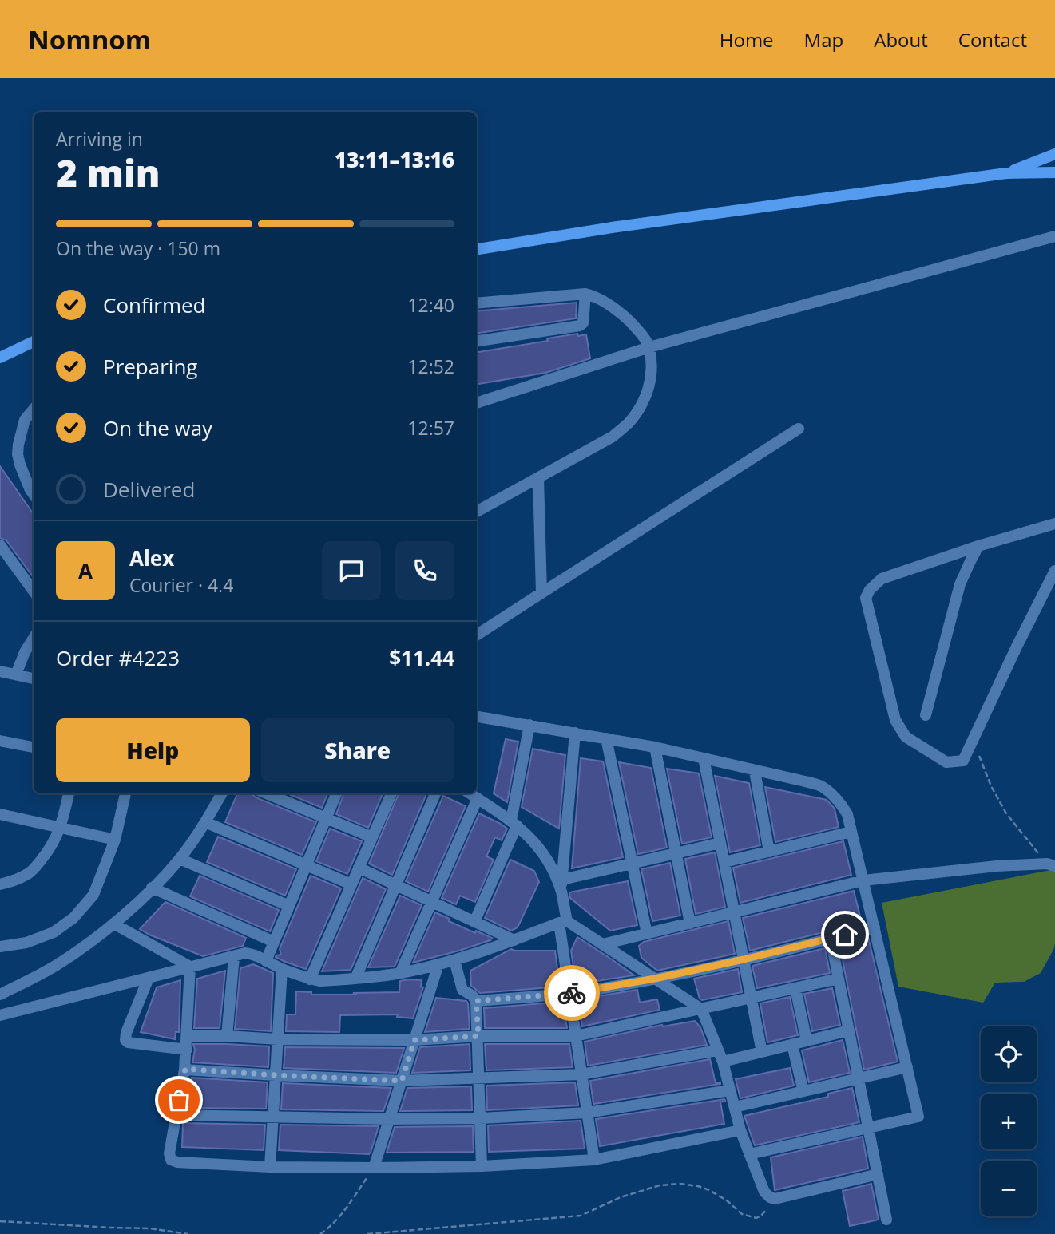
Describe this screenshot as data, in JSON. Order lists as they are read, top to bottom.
{
  "page": {
    "header": "Nomnom",
    "nav": [
      "Home",
      "Map",
      "About",
      "Contact"
    ],
    "heading": ["2 min", "Arriving in", "13:11–13:16"],
    "panel": [
      "Alex",
      "Courier · 4.4",
      "Order #4223",
      "$11.44"
    ],
    "bar": "On the way · 150 m",
    "list": [
      ["Confirmed", "12:40"],
      ["Preparing", "12:52"],
      ["On the way", "12:57"],
      "Delivered"
    ],
    "round": "A",
    "buttons": ["Help", "Share"],
    "map_buttons": ["+", "−"]
  }
}
